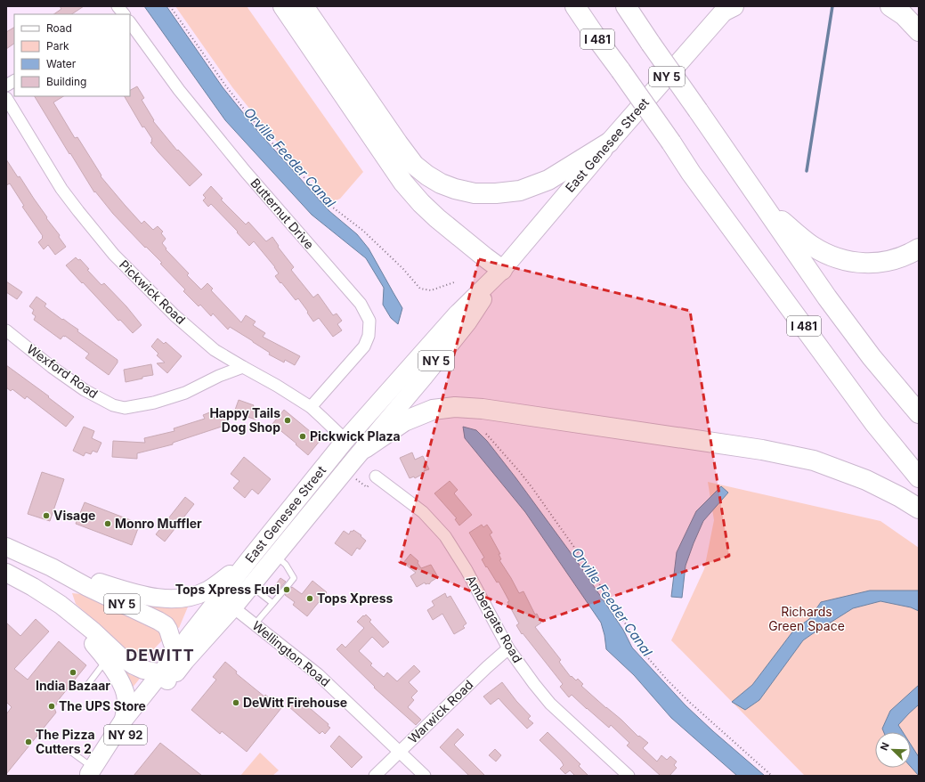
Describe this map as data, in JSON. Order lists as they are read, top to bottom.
{
  "streets": {
    "highway": ["I 481", "NY 5", "East Genesee Street"],
    "main road": ["NY 92"],
    "street": [
      "Butternut Drive",
      "Pickwick Road",
      "Wexford Road",
      "Ambergate Road",
      "Wellington Road",
      "Warwick Road"
    ]
  },
  "crossings": [
    ["NY 5", "East Genesee Street"],
    ["East Genesee Street", "Pickwick Road"],
    ["East Genesee Street", "Wellington Road"],
    ["Butternut Drive", "Pickwick Road"],
    ["Pickwick Road", "Wexford Road"],
    ["Ambergate Road", "Warwick Road"],
    ["Wellington Road", "Warwick Road"]
  ],
  "districts": ["DEWITT"],
  "water": ["Orville Feeder Canal"],
  "parks": ["Richards Green Space"],
  "places": [
    "Happy Tails Dog Shop",
    "Pickwick Plaza",
    "Visage",
    "Monro Muffler",
    "Tops Xpress Fuel",
    "Tops Xpress",
    "India Bazaar",
    "DeWitt Firehouse",
    "The UPS Store",
    "The Pizza Cutters 2"
  ],
  "legend": [
    "Road",
    "Park",
    "Water",
    "Building"
  ],
  "north": "top left"
}
